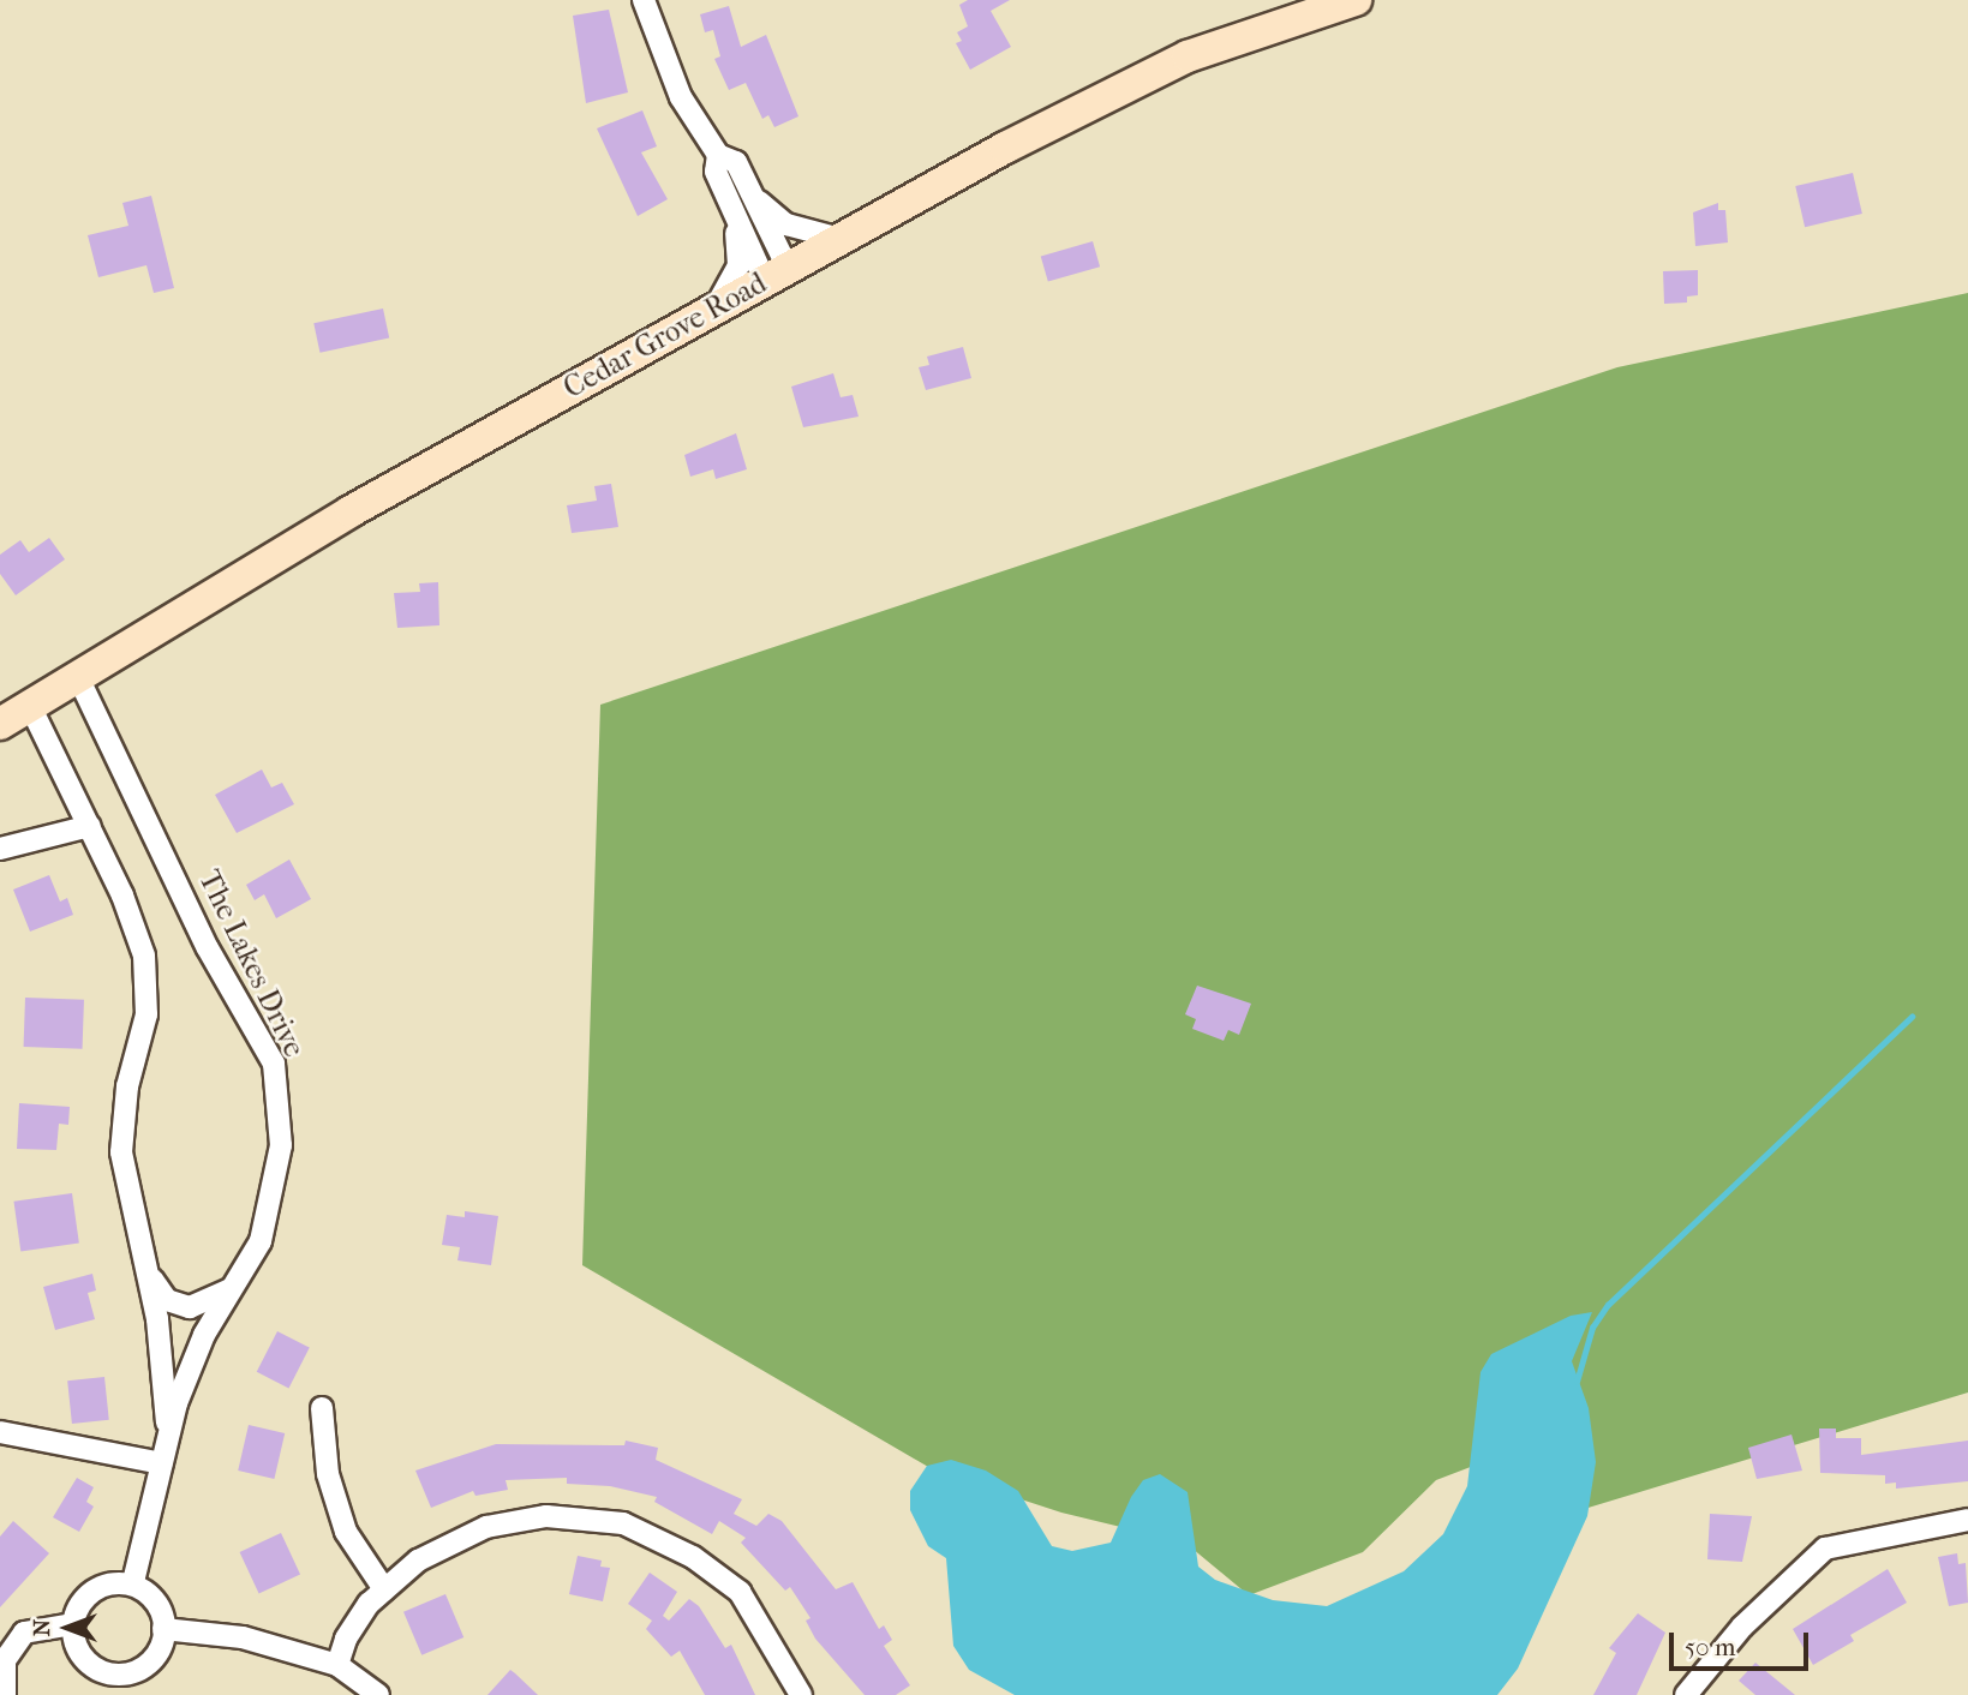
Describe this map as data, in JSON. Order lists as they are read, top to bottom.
{
  "streets": {
    "main road": ["Cedar Grove Road"],
    "street": ["The Lakes Drive"]
  },
  "crossings": [
    ["Cedar Grove Road", "The Lakes Drive"]
  ],
  "scale_bar": "50 m",
  "north": "left"
}
